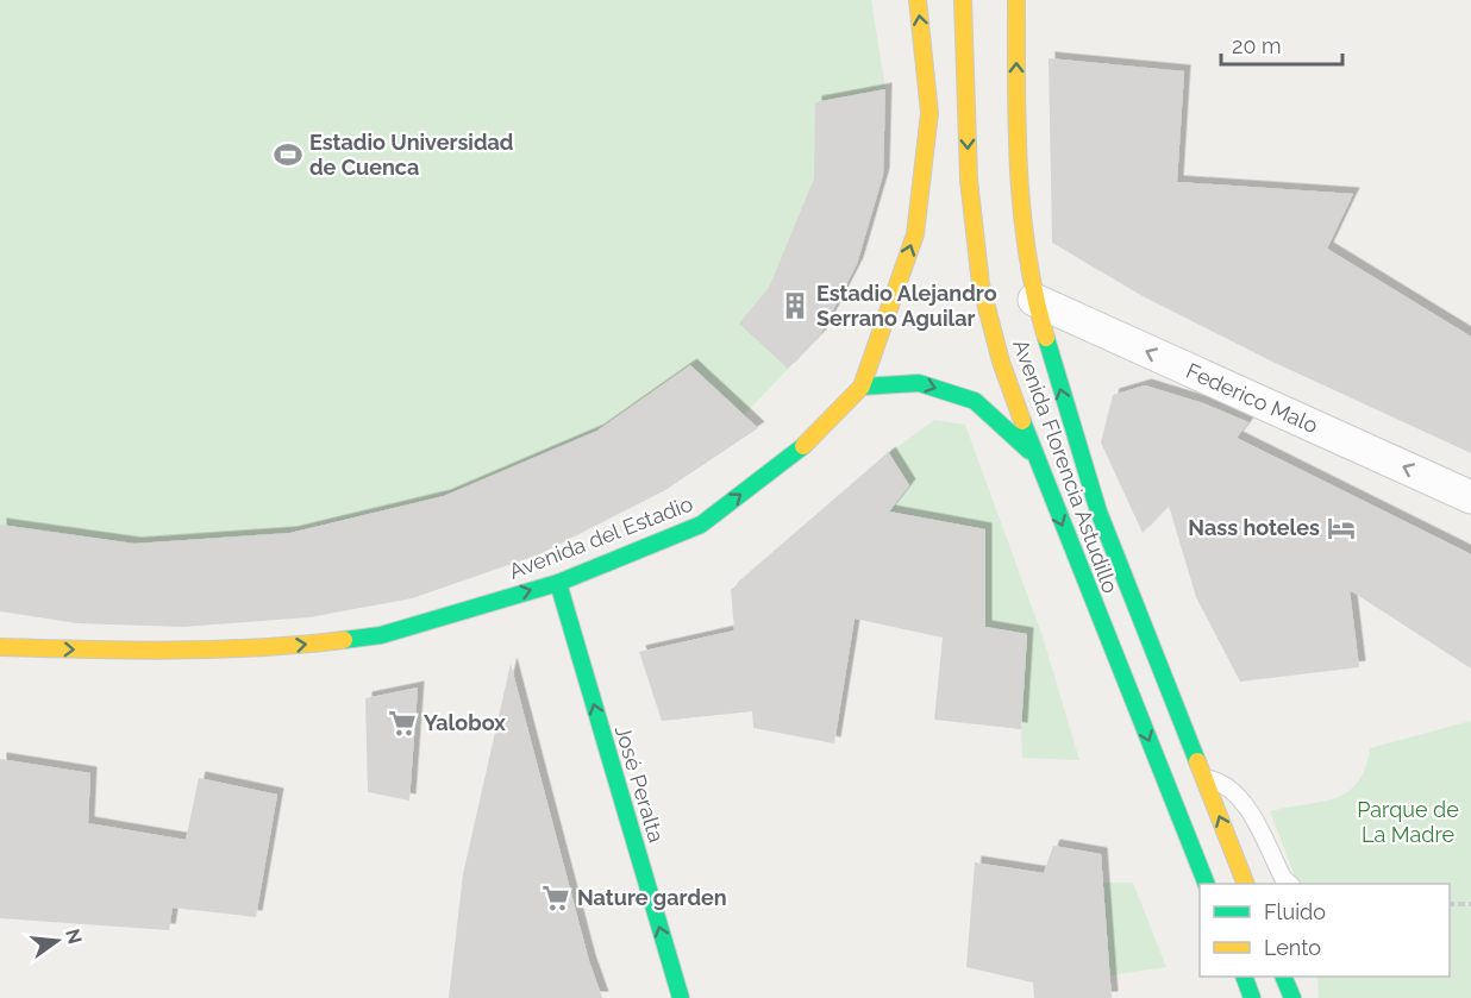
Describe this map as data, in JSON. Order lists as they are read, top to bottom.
{
  "streets": {
    "main road": ["Avenida Florencia Astudillo", "Avenida del Estadio", "José Peralta"],
    "street": ["Federico Malo"]
  },
  "crossings": [
    ["Federico Malo", "Avenida Florencia Astudillo"],
    ["Avenida del Estadio", "José Peralta"]
  ],
  "one_way": ["Federico Malo", "Avenida del Estadio", "José Peralta"],
  "parks": ["Parque de La Madre"],
  "places": {
    "sports": ["Estadio Universidad de Cuenca"],
    "building": ["Estadio Alejandro Serrano Aguilar"],
    "hotel": ["Nass hoteles"],
    "supermarket": ["Yalobox", "Nature garden"]
  },
  "legend": ["Fluido", "Lento"],
  "scale_bar": "20 m",
  "north": "right"
}
